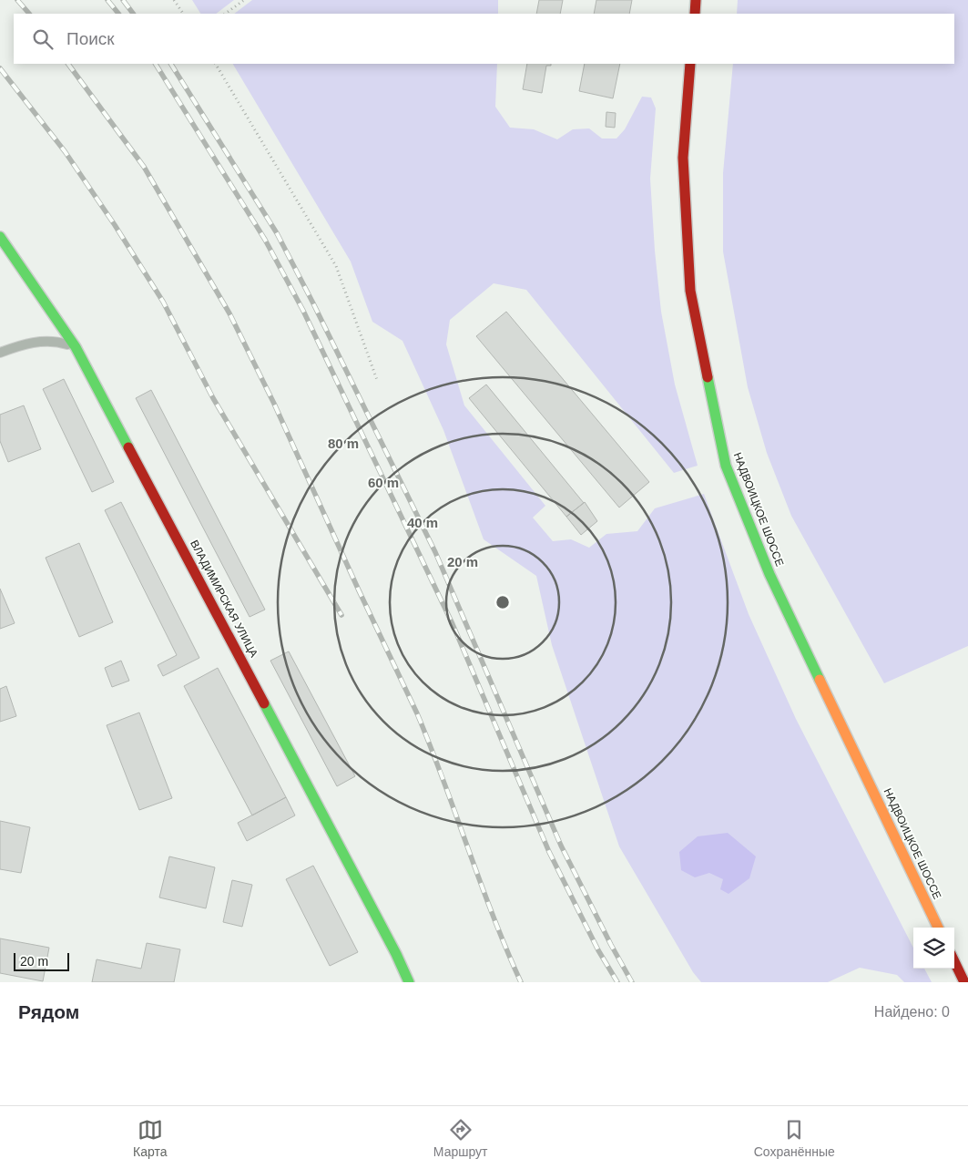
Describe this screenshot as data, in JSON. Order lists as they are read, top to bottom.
{
  "streets": {
    "main road": ["НАДВОИЦКОЕ ШОССЕ", "ВЛАДИМИРСКАЯ УЛИЦА"]
  },
  "scale_bar": "20 m",
  "page": {
    "search": "Поиск",
    "scale": "20 m",
    "heading": ["Рядом", "Найдено: 0"],
    "nav": ["Карта", "Маршрут", "Сохранённые"]
  },
  "rings": [
    "80 m",
    "60 m",
    "40 m",
    "20 m"
  ]
}
